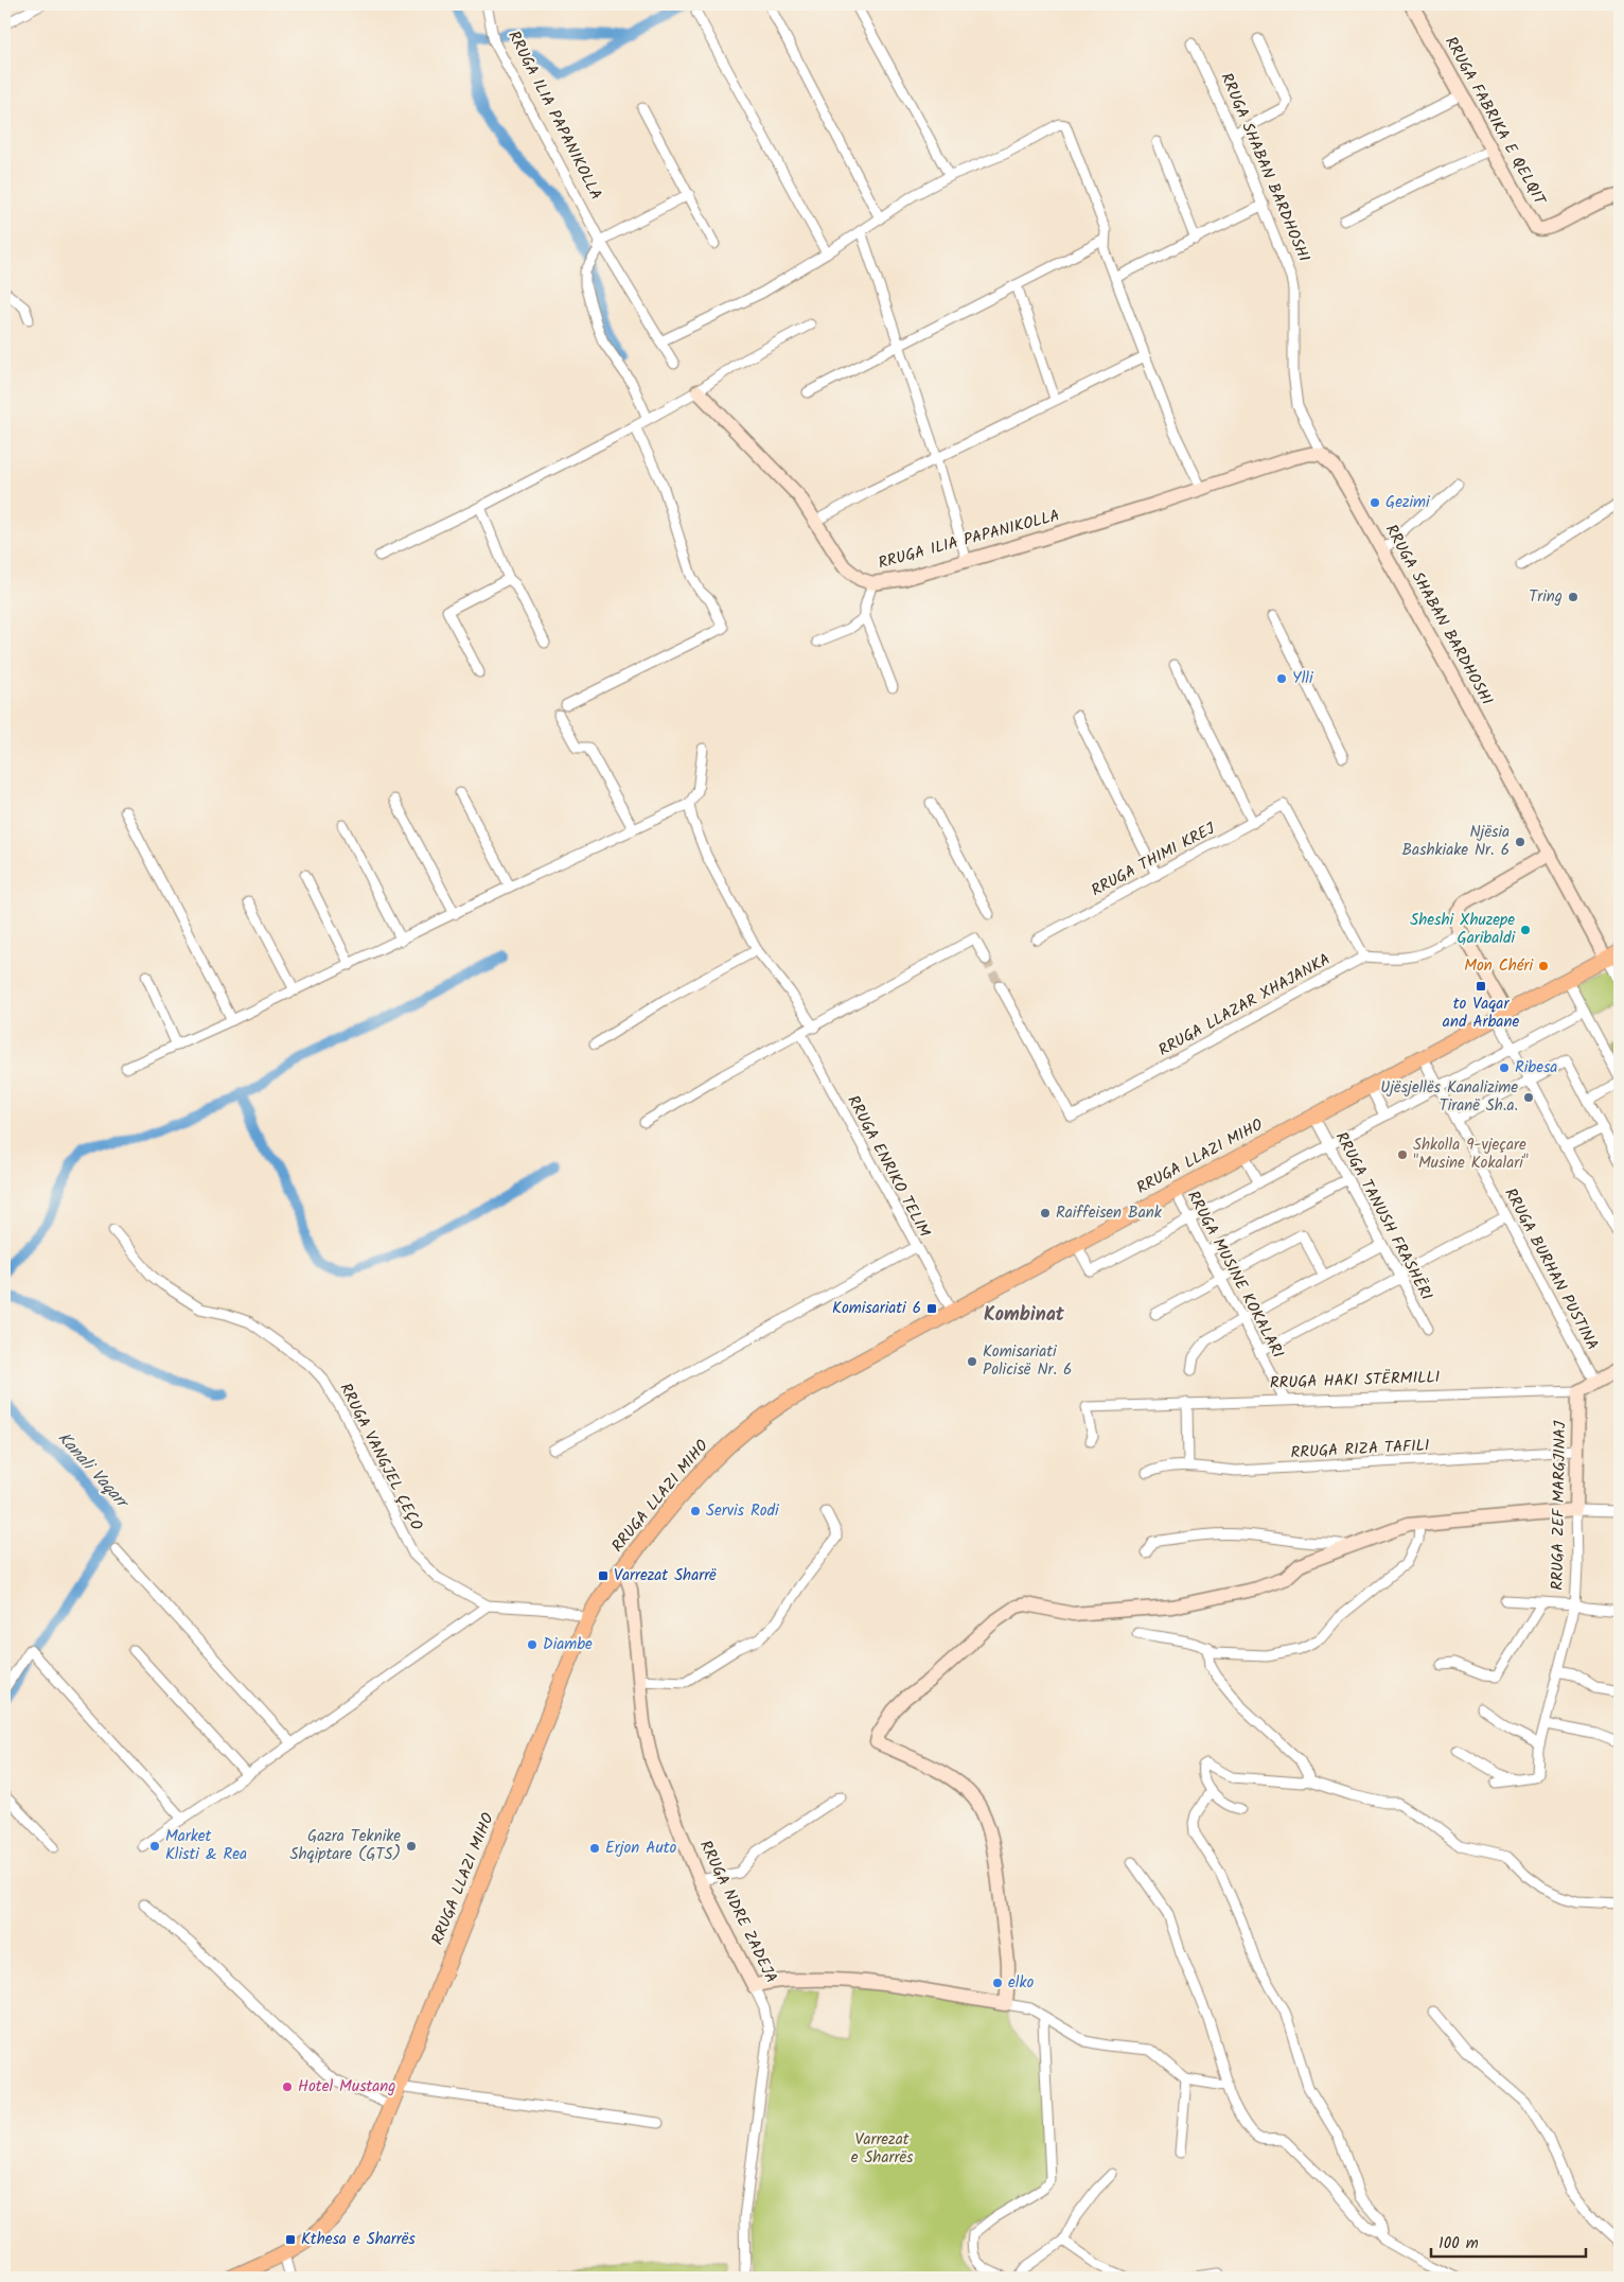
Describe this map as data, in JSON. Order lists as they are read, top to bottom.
{
  "streets": {
    "main road": ["RRUGA LLAZI MIHO"],
    "street": [
      "RRUGA ILIA PAPANIKOLLA",
      "RRUGA FABRIKA E QELQIT",
      "RRUGA SHABAN BARDHOSHI",
      "RRUGA THIMI KREJ",
      "RRUGA LLAZAR XHAJANKA",
      "RRUGA ENRIKO TELIM",
      "RRUGA TANUSH FRASHËRI",
      "RRUGA BURHAN PUSTINA",
      "RRUGA MUSINE KOKALARI",
      "RRUGA HAKI STËRMILLI",
      "RRUGA RIZA TAFILI",
      "RRUGA VANGJEL ÇEÇO",
      "RRUGA ZEF MARGJINAJ",
      "RRUGA NDRE ZADEJA"
    ]
  },
  "crossings": [
    ["RRUGA ILIA PAPANIKOLLA", "RRUGA SHABAN BARDHOSHI"],
    ["RRUGA SHABAN BARDHOSHI", "RRUGA LLAZI MIHO"],
    ["RRUGA THIMI KREJ", "RRUGA LLAZAR XHAJANKA"],
    ["RRUGA LLAZI MIHO", "RRUGA ENRIKO TELIM"],
    ["RRUGA LLAZI MIHO", "RRUGA TANUSH FRASHËRI"],
    ["RRUGA LLAZI MIHO", "RRUGA BURHAN PUSTINA"],
    ["RRUGA LLAZI MIHO", "RRUGA MUSINE KOKALARI"],
    ["RRUGA LLAZI MIHO", "RRUGA VANGJEL ÇEÇO"],
    ["RRUGA LLAZI MIHO", "RRUGA NDRE ZADEJA"],
    ["RRUGA BURHAN PUSTINA", "RRUGA HAKI STËRMILLI"],
    ["RRUGA MUSINE KOKALARI", "RRUGA HAKI STËRMILLI"],
    ["RRUGA HAKI STËRMILLI", "RRUGA ZEF MARGJINAJ"],
    ["RRUGA RIZA TAFILI", "RRUGA ZEF MARGJINAJ"]
  ],
  "districts": ["Kombinat"],
  "water": ["Kanali Vaqarr"],
  "parks": ["Varrezat e Sharrës"],
  "places": {
    "other": [
      "Gezimi",
      "Tring",
      "Ylli",
      "Njësia Bashkiake Nr. 6",
      "Sheshi Xhuzepe Garibaldi",
      "Mon Chéri",
      "Ribesa",
      "Ujësjellës Kanalizime Tiranë Sh.a.",
      "Shkolla 9-vjeçare \"Musine Kokalari\"",
      "Raiffeisen Bank",
      "Komisariati Policisë Nr. 6",
      "Servis Rodi",
      "Diambe",
      "Market Klisti & Rea",
      "Gazra Teknike Shqiptare (GTS)",
      "Erjon Auto",
      "elko",
      "Hotel Mustang"
    ],
    "transit": [
      "to Vaqar and Arbane",
      "Komisariati 6",
      "Varrezat Sharrë",
      "Kthesa e Sharrës"
    ]
  },
  "scale_bar": "100 m"
}
